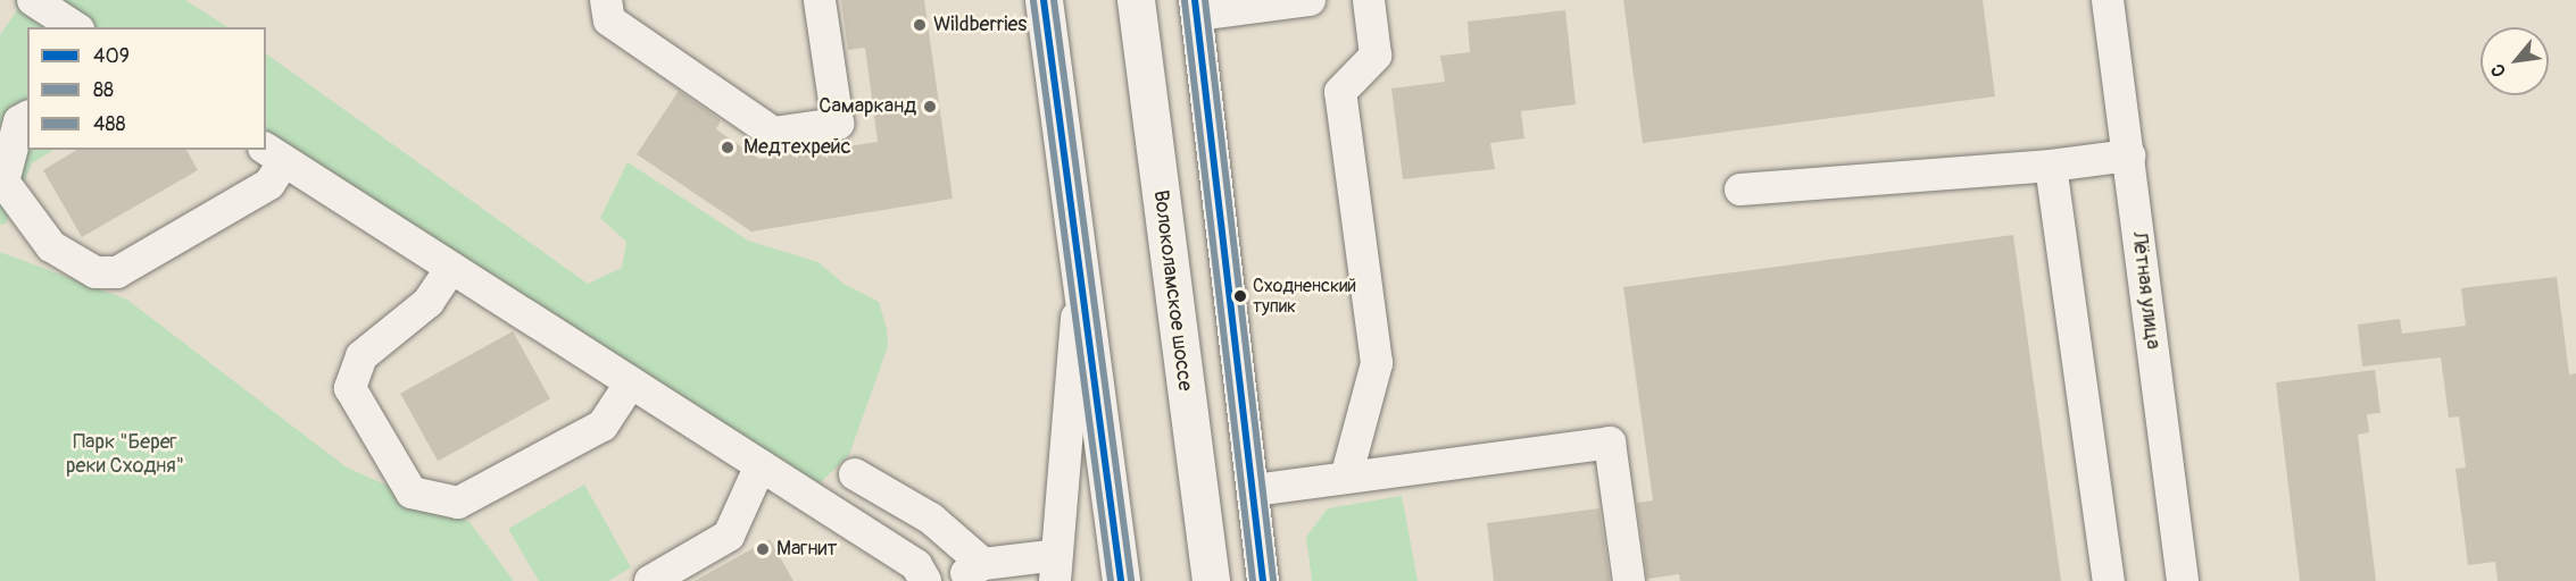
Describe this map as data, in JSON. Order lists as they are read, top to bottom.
{
  "streets": {
    "main road": ["Волоколамское шоссе"],
    "street": ["Лётная улица"]
  },
  "parks": ["Парк \"Берег реки Сходня\""],
  "places": [
    "Wildberries",
    "Самарканд",
    "Медтехрейс",
    "Сходненский тупик",
    "Магнит"
  ],
  "lines": ["transit line 409", "transit line 488", "transit line 88"],
  "legend": ["409", "88", "488"],
  "north": "bottom left"
}
